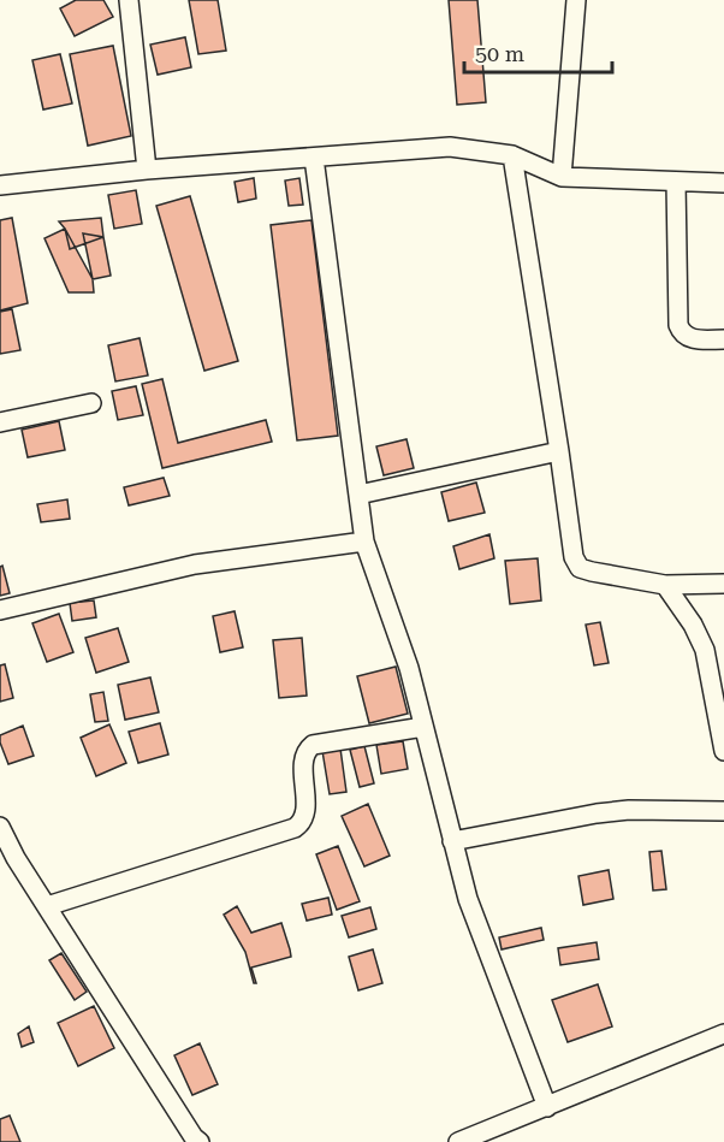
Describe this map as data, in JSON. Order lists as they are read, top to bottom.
{
  "scale_bar": "50 m"
}
